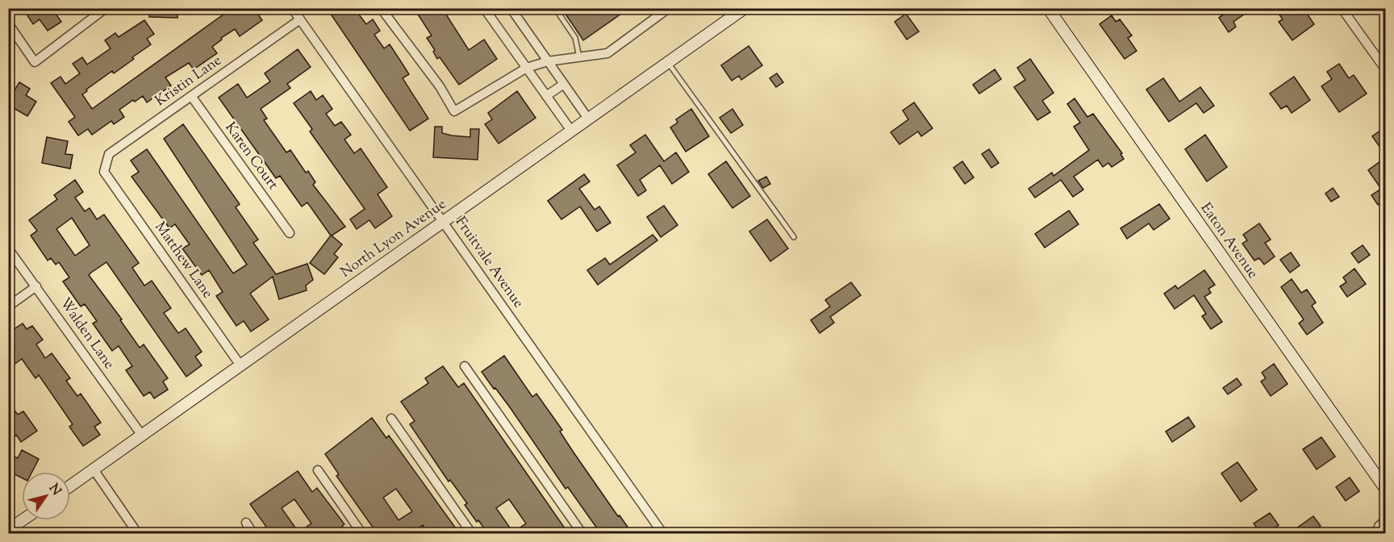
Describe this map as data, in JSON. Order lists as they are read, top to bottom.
{
  "streets": {
    "street": [
      "Kristin Lane",
      "Karen Court",
      "North Lyon Avenue",
      "Eaton Avenue",
      "Matthew Lane",
      "Fruitvale Avenue",
      "Walden Lane"
    ]
  },
  "crossings": [
    ["Kristin Lane", "Karen Court"],
    ["Kristin Lane", "Matthew Lane"],
    ["Kristin Lane", "Fruitvale Avenue"],
    ["North Lyon Avenue", "Matthew Lane"],
    ["North Lyon Avenue", "Fruitvale Avenue"],
    ["North Lyon Avenue", "Walden Lane"]
  ],
  "north": "top right"
}
